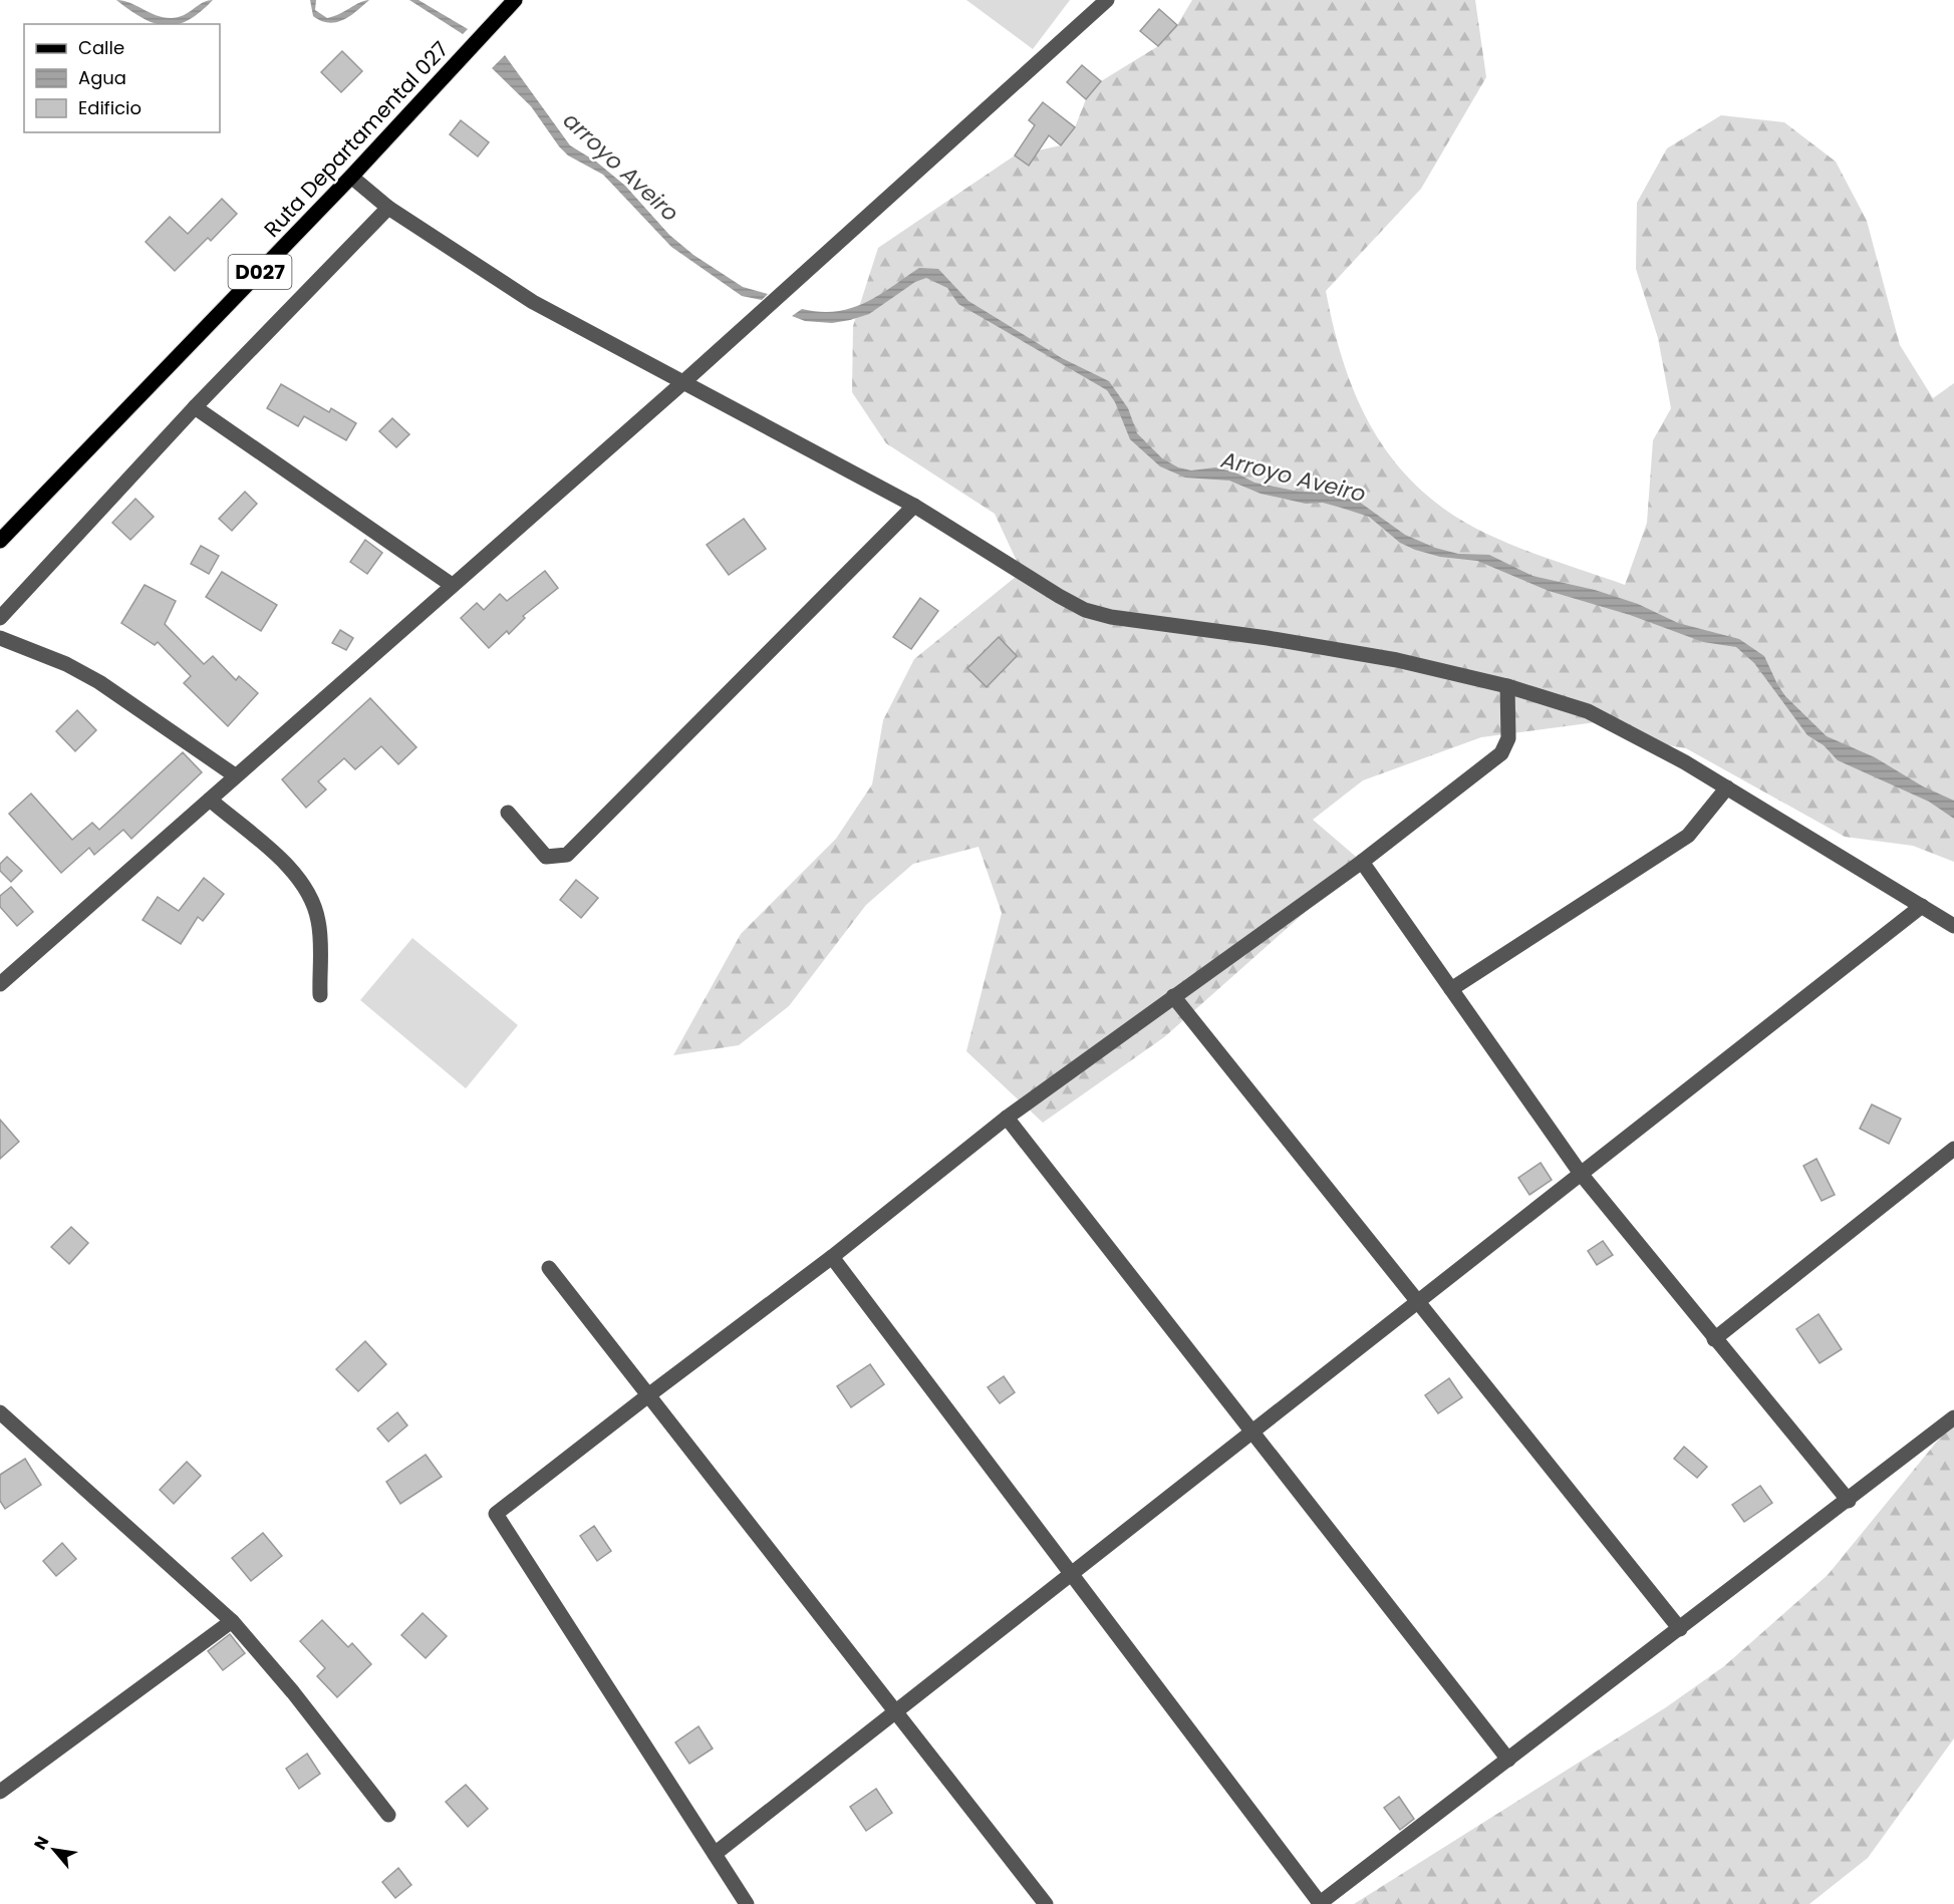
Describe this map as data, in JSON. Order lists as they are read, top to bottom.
{
  "streets": {
    "main road": ["Ruta Departamental 027", "D027"]
  },
  "water": ["arroyo Aveiro", "Arroyo Aveiro"],
  "legend": ["Calle", "Agua", "Edificio"],
  "north": "top left"
}
